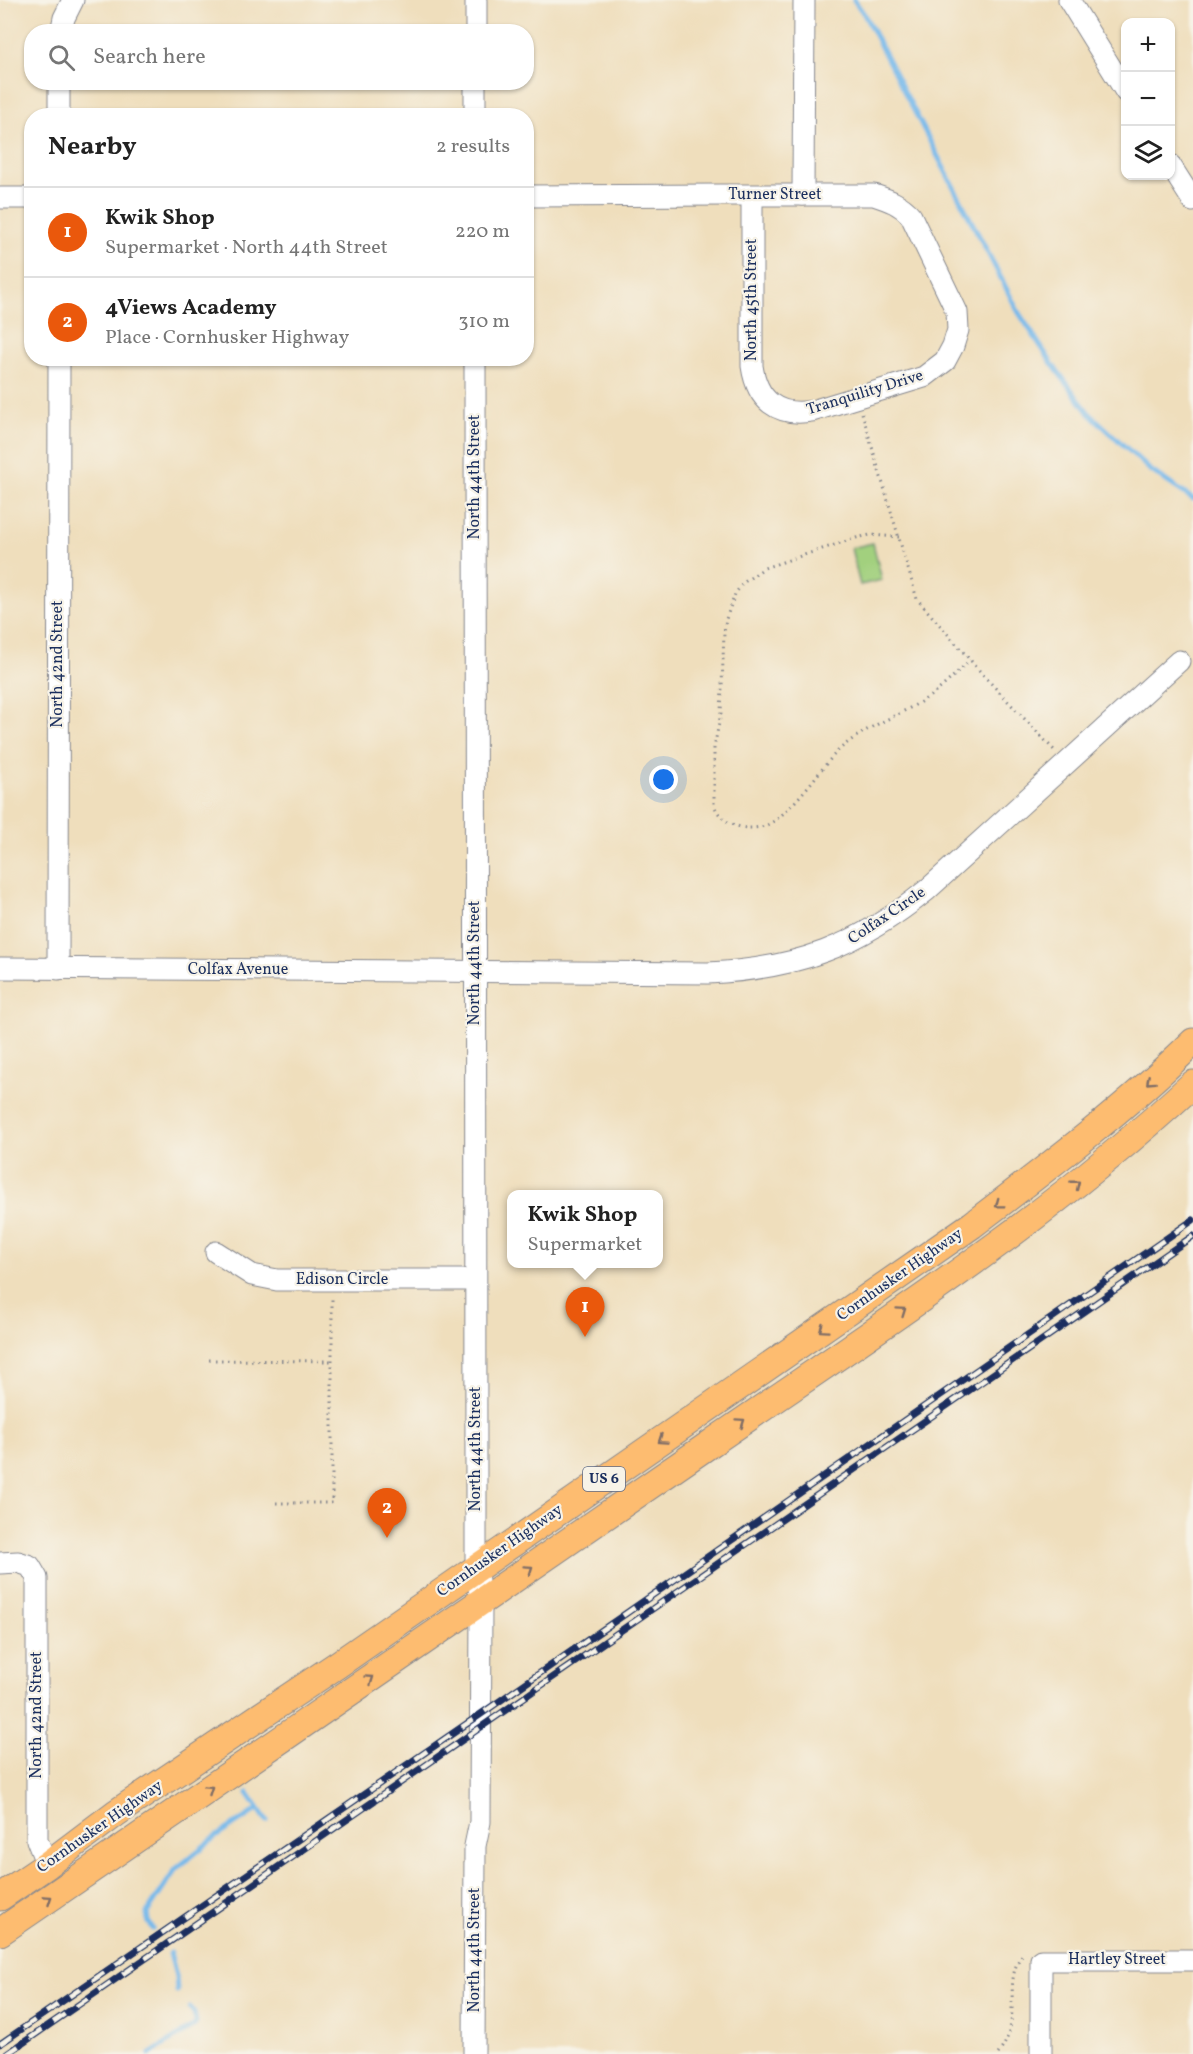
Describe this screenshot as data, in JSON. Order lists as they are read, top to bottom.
{
  "streets": {
    "main road": ["Cornhusker Highway", "US 6"],
    "street": [
      "Turner Street",
      "North 45th Street",
      "Tranquility Drive",
      "North 44th Street",
      "North 42nd Street",
      "Colfax Circle",
      "Colfax Avenue",
      "Edison Circle",
      "Hartley Street"
    ]
  },
  "crossings": [
    ["Turner Street", "North 45th Street"],
    ["Turner Street", "Tranquility Drive"],
    ["North 45th Street", "Tranquility Drive"],
    ["North 44th Street", "Colfax Circle"],
    ["North 44th Street", "Colfax Avenue"],
    ["North 44th Street", "Cornhusker Highway"],
    ["North 44th Street", "Edison Circle"],
    ["North 42nd Street", "Colfax Avenue"],
    ["North 42nd Street", "Cornhusker Highway"],
    ["Colfax Circle", "Colfax Avenue"]
  ],
  "page": {
    "map_buttons": ["+", "−"],
    "search": "Search here",
    "heading": ["Nearby", "2 results"],
    "list": [
      {
        "mark": "1",
        "name": "Kwik Shop",
        "note": "Supermarket · North 44th Street",
        "value": "220 m"
      },
      {
        "mark": "2",
        "name": "4Views Academy",
        "note": "Place · Cornhusker Highway",
        "value": "310 m"
      }
    ],
    "popup": ["Kwik Shop", "Supermarket"],
    "pins": ["1", "2"]
  }
}
